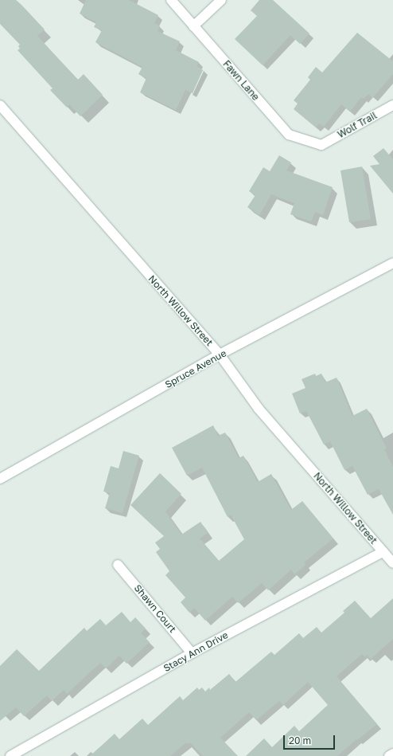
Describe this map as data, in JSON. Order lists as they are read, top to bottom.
{
  "streets": {
    "street": [
      "Fawn Lane",
      "Wolf Trail",
      "North Willow Street",
      "Spruce Avenue",
      "Shawn Court",
      "Stacy Ann Drive"
    ]
  },
  "crossings": [
    ["Fawn Lane", "Wolf Trail"],
    ["North Willow Street", "Spruce Avenue"],
    ["North Willow Street", "Stacy Ann Drive"],
    ["Shawn Court", "Stacy Ann Drive"]
  ],
  "scale_bar": "20 m"
}
